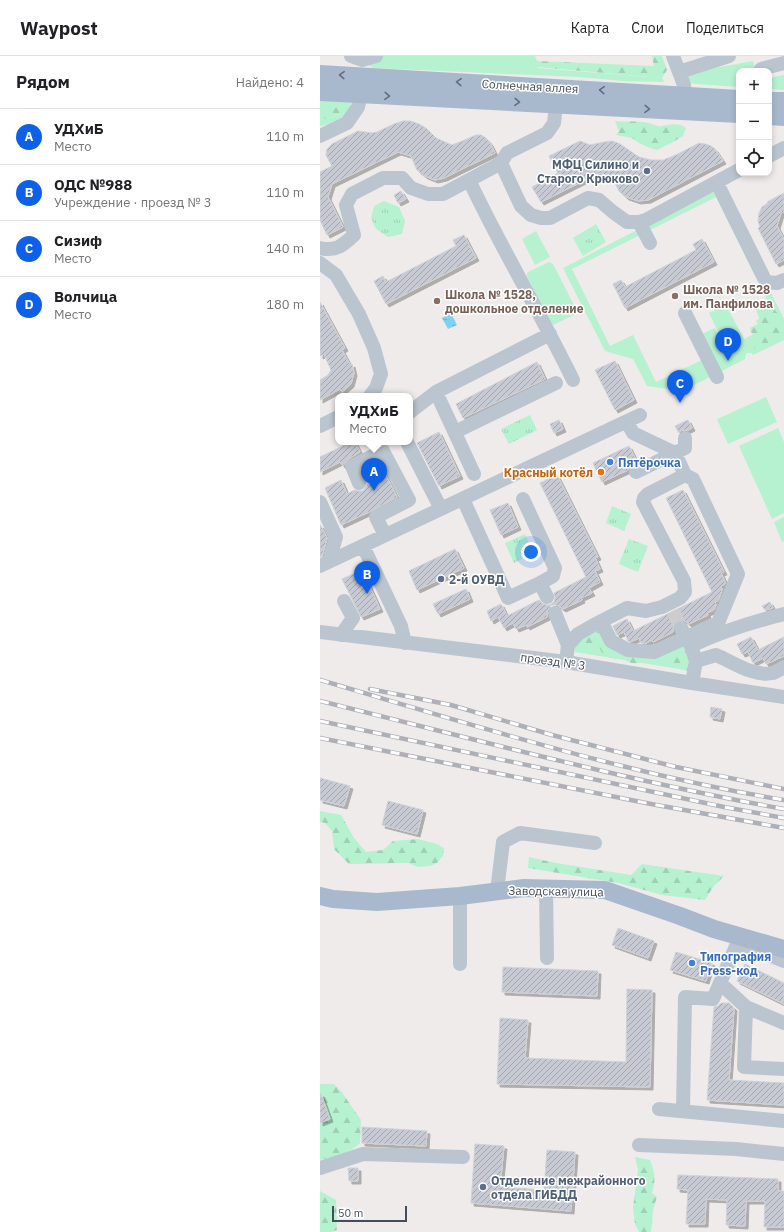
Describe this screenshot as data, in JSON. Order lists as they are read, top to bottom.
{
  "streets": {
    "main road": ["Солнечная аллея", "Заводская улица"],
    "street": ["проезд № 3"]
  },
  "places": [
    "МФЦ Силино и Старого Крюково",
    "Школа № 1528 им. Панфилова",
    "Школа № 1528, дошкольное отделение",
    "Пятёрочка",
    "Красный котёл",
    "2-й ОУВД",
    "Типография Press-код",
    "Отделение межрайонного отдела ГИБДД"
  ],
  "scale_bar": "50 m",
  "page": {
    "header": "Waypost",
    "nav": ["Карта", "Слои", "Поделиться"],
    "heading": ["Рядом", "Найдено: 4"],
    "map_buttons": ["+", "−"],
    "list": [
      {
        "mark": "A",
        "name": "УДХиБ",
        "note": "Место",
        "value": "110 m"
      },
      {
        "mark": "B",
        "name": "ОДС №988",
        "note": "Учреждение · проезд № 3",
        "value": "110 m"
      },
      {
        "mark": "C",
        "name": "Сизиф",
        "note": "Место",
        "value": "140 m"
      },
      {
        "mark": "D",
        "name": "Волчица",
        "note": "Место",
        "value": "180 m"
      }
    ],
    "pins": [
      "D",
      "C",
      "A",
      "B"
    ],
    "popup": ["УДХиБ", "Место"],
    "scale": "50 m"
  }
}
